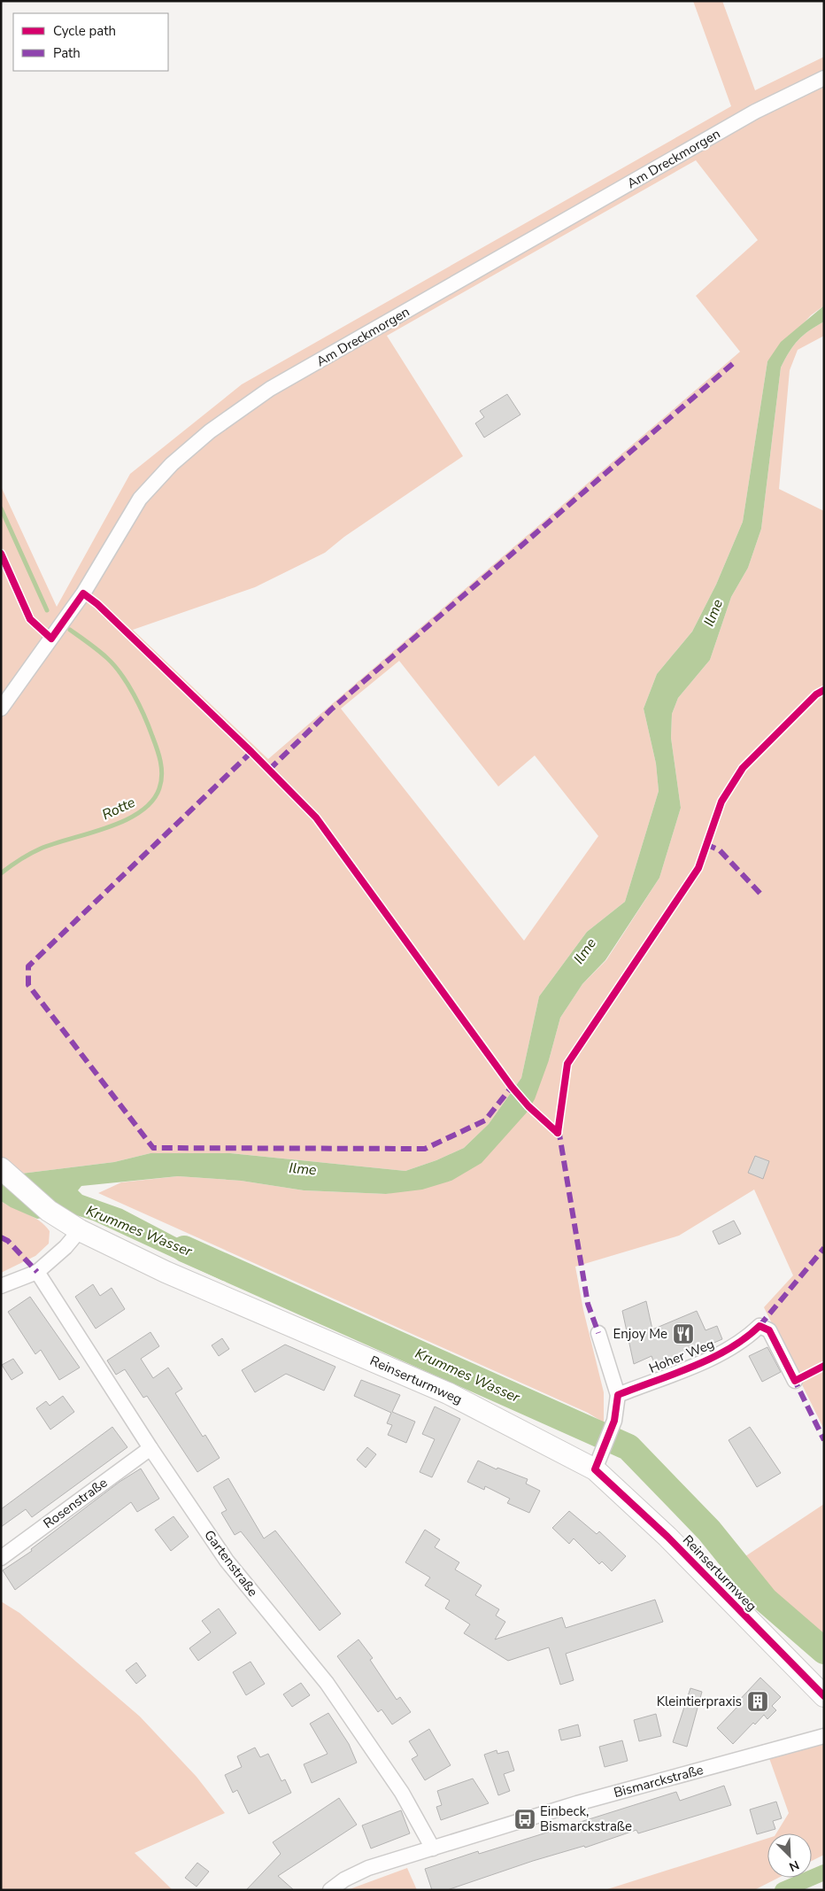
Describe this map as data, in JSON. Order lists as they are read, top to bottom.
{
  "streets": {
    "main road": ["Reinserturmweg"],
    "street": [
      "Am Dreckmorgen",
      "Hoher Weg",
      "Rosenstraße",
      "Gartenstraße",
      "Bismarckstraße"
    ]
  },
  "crossings": [
    ["Rosenstraße", "Gartenstraße"],
    ["Gartenstraße", "Bismarckstraße"]
  ],
  "water": ["Ilme", "Rotte", "Krummes Wasser"],
  "places": {
    "restaurant": ["Enjoy Me"],
    "building": ["Kleintierpraxis"],
    "bus stop": ["Einbeck, Bismarckstraße"]
  },
  "legend": ["Cycle path", "Path"],
  "north": "bottom right"
}
